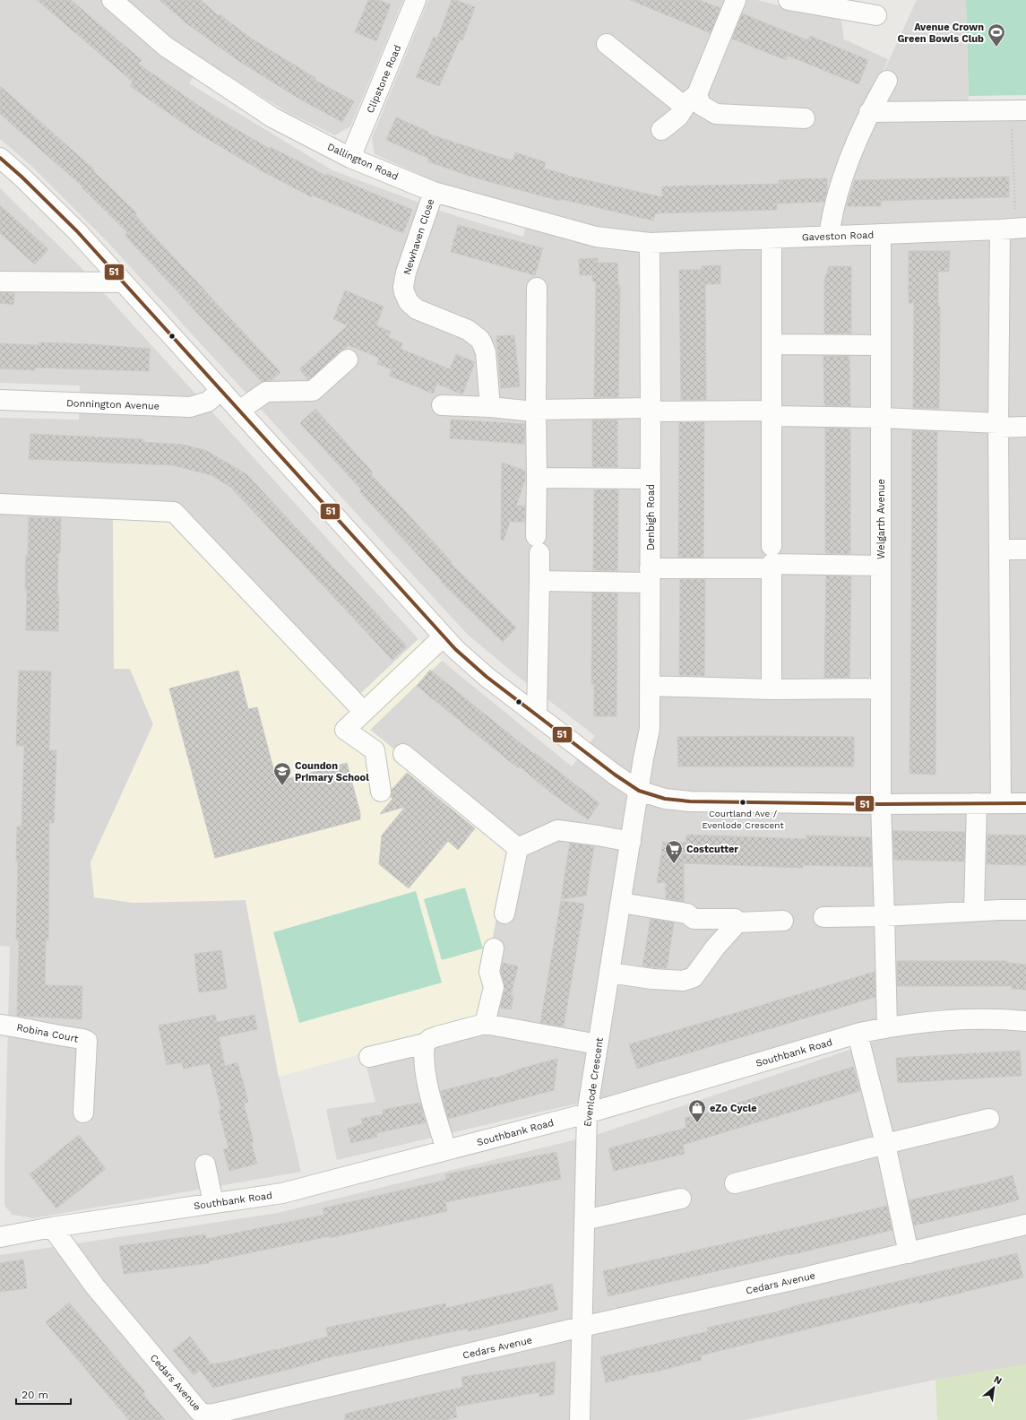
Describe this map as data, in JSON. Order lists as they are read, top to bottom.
{
  "streets": {
    "street": [
      "Clipstone Road",
      "Dallington Road",
      "Gaveston Road",
      "Newhaven Close",
      "Donnington Avenue",
      "Denbigh Road",
      "Welgarth Avenue",
      "Robina Court",
      "Southbank Road",
      "Evenlode Crescent",
      "Cedars Avenue"
    ]
  },
  "crossings": [
    ["Clipstone Road", "Dallington Road"],
    ["Dallington Road", "Gaveston Road"],
    ["Dallington Road", "Newhaven Close"],
    ["Dallington Road", "Denbigh Road"],
    ["Gaveston Road", "Denbigh Road"],
    ["Gaveston Road", "Welgarth Avenue"],
    ["Denbigh Road", "Evenlode Crescent"],
    ["Welgarth Avenue", "Southbank Road"],
    ["Southbank Road", "Evenlode Crescent"],
    ["Southbank Road", "Cedars Avenue"],
    ["Evenlode Crescent", "Cedars Avenue"]
  ],
  "places": {
    "sports": ["Avenue Crown Green Bowls Club"],
    "school or university": ["Coundon Primary School"],
    "other": ["Courtland Ave / Evenlode Crescent"],
    "supermarket": ["Costcutter"],
    "shop": ["eZo Cycle"]
  },
  "lines": ["transit line 51"],
  "scale_bar": "20 m",
  "north": "top right"
}
